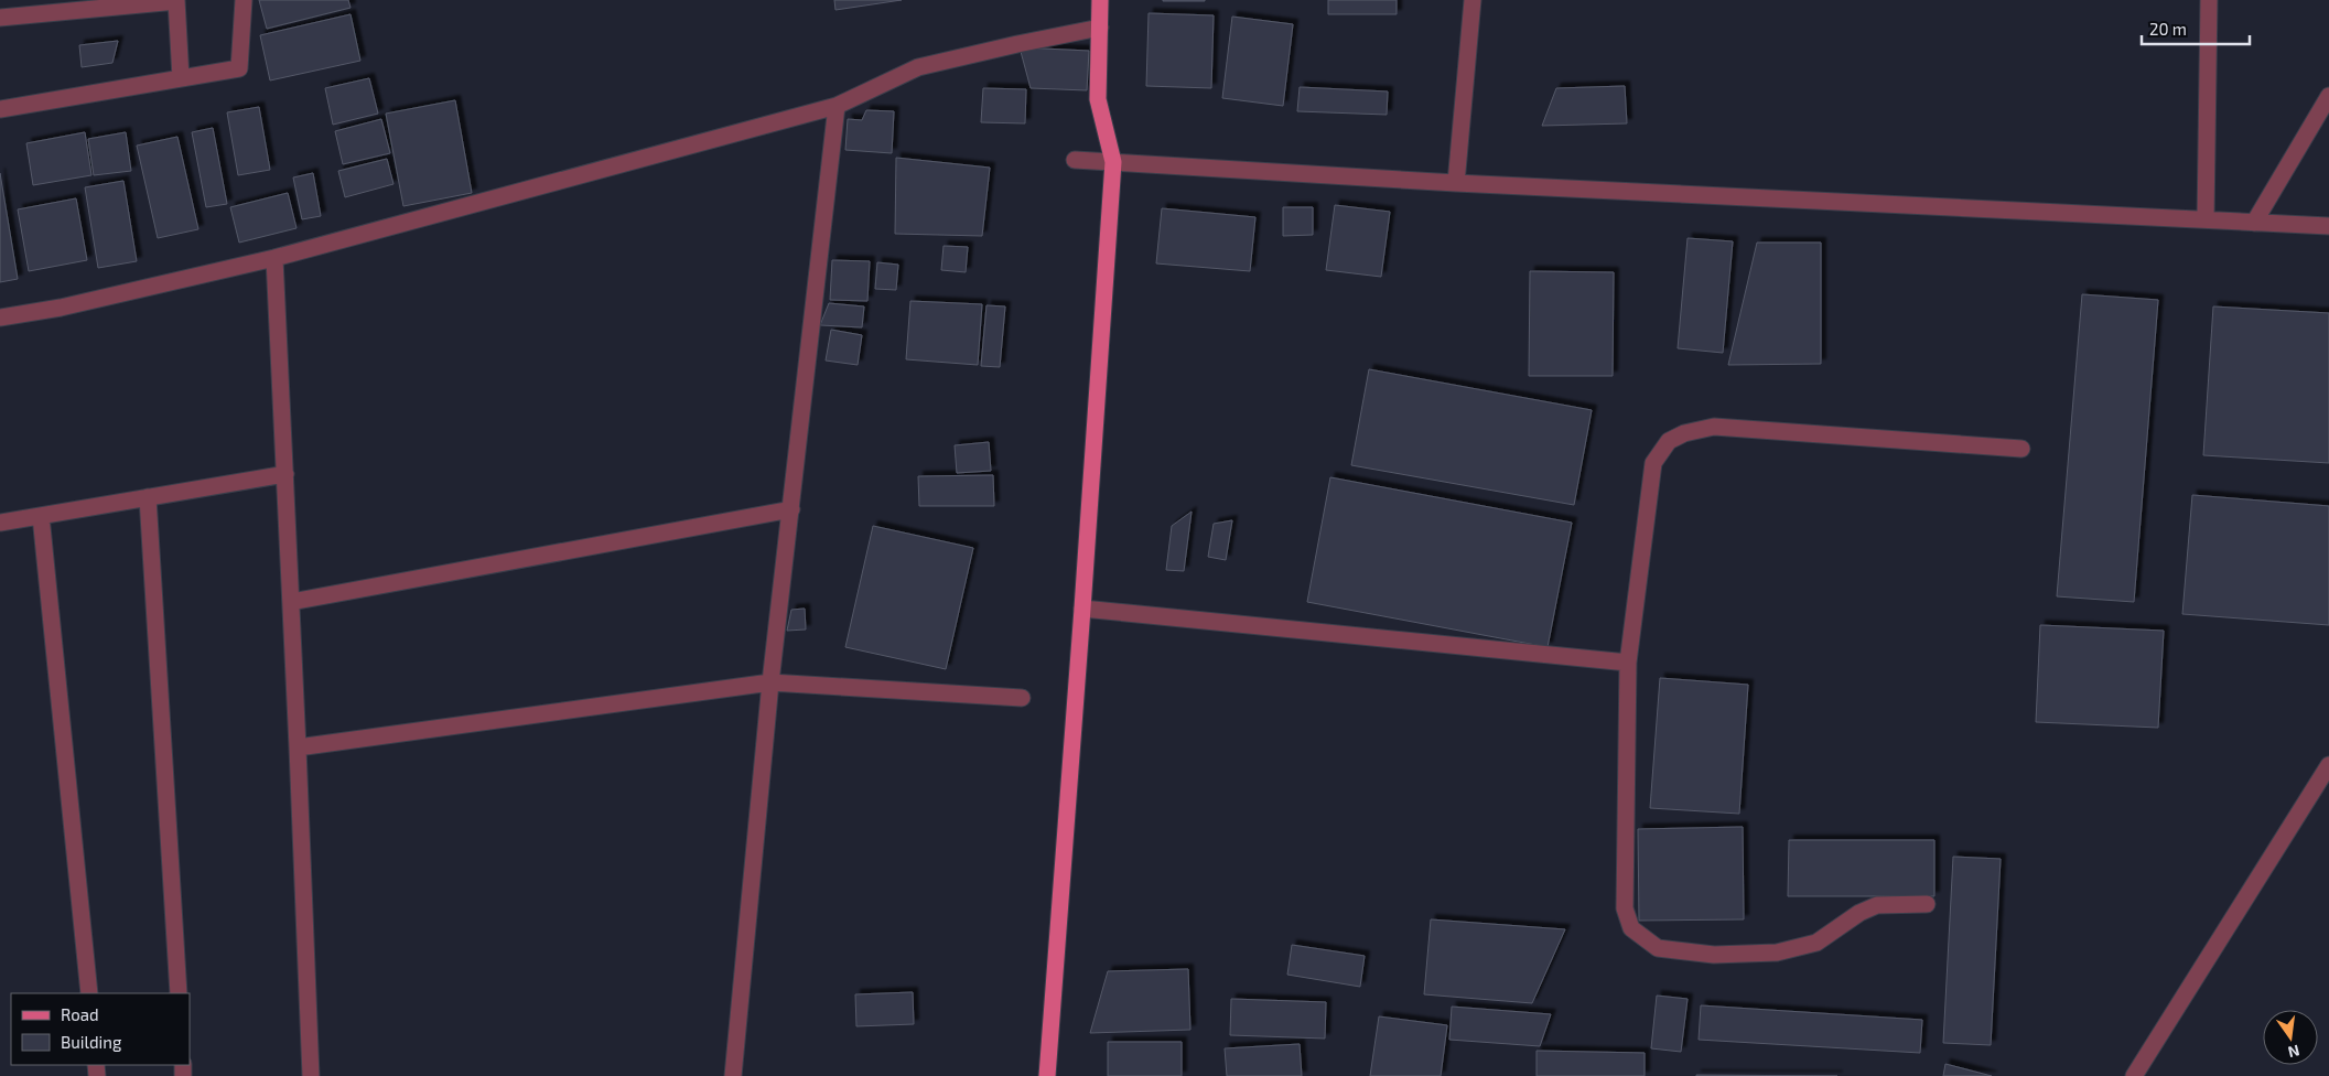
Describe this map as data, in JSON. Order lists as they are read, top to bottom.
{
  "legend": ["Road", "Building"],
  "scale_bar": "20 m",
  "north": "bottom"
}
